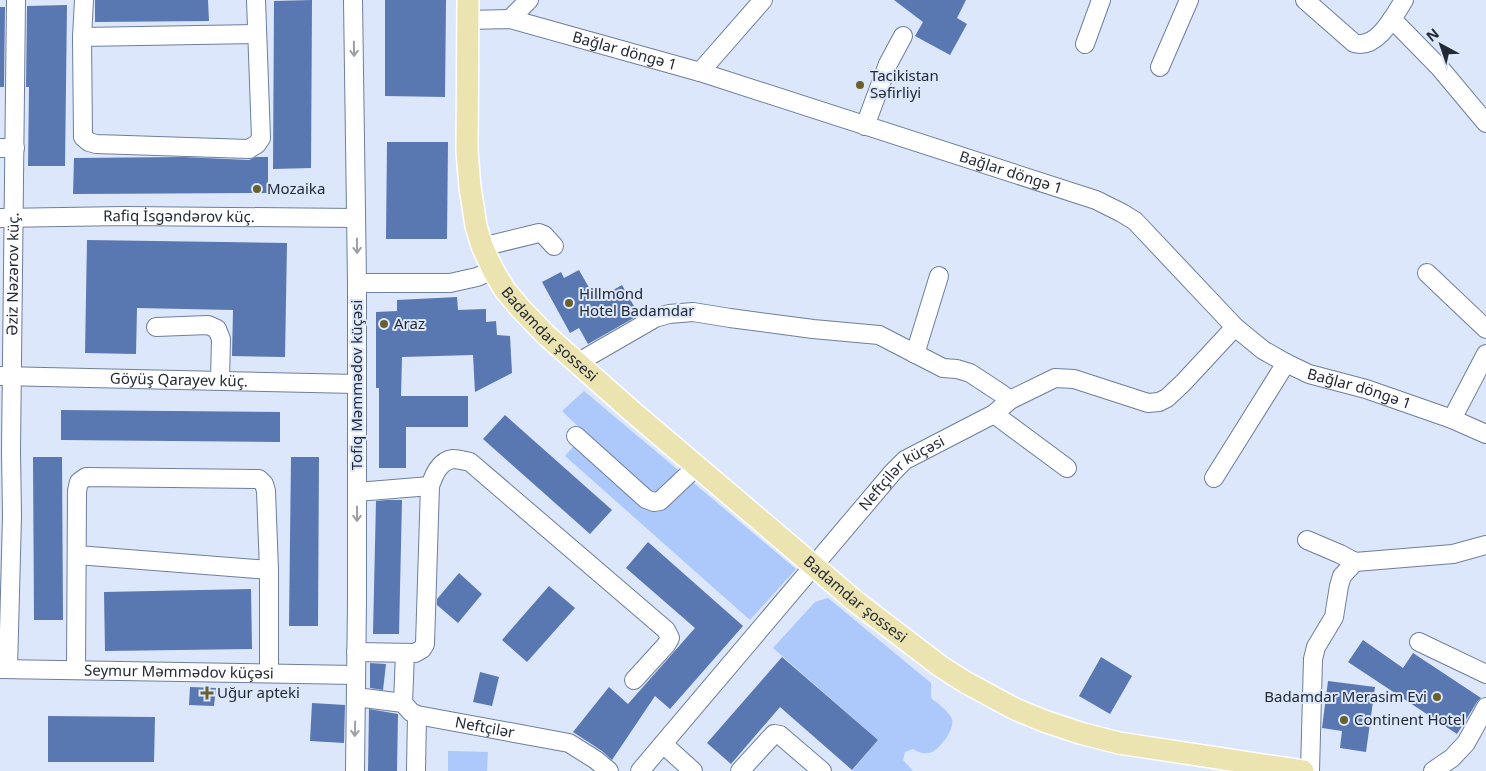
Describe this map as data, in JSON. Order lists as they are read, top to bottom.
{
  "streets": {
    "main road": ["Badamdar şossesi"],
    "street": [
      "Bağlar döngə 1",
      "Rafiq İsgəndərov küç.",
      "Əziz Nəzərov küç.",
      "Göyüş Qarayev küç.",
      "Tofiq Məmmədov küçəsi",
      "Neftçilər küçəsi",
      "Seymur Məmmədov küçəsi",
      "Neftçilər"
    ]
  },
  "crossings": [
    ["Bağlar döngə 1", "Badamdar şossesi"],
    ["Bağlar döngə 1", "Neftçilər küçəsi"],
    ["Rafiq İsgəndərov küç.", "Əziz Nəzərov küç."],
    ["Rafiq İsgəndərov küç.", "Tofiq Məmmədov küçəsi"],
    ["Əziz Nəzərov küç.", "Göyüş Qarayev küç."],
    ["Əziz Nəzərov küç.", "Seymur Məmmədov küçəsi"],
    ["Badamdar şossesi", "Neftçilər küçəsi"],
    ["Göyüş Qarayev küç.", "Tofiq Məmmədov küçəsi"],
    ["Tofiq Məmmədov küçəsi", "Seymur Məmmədov küçəsi"]
  ],
  "places": {
    "other": [
      "Tacikistan Səfirliyi",
      "Mozaika",
      "Hillmond Hotel Badamdar",
      "Araz",
      "Badamdar Merasim Evi",
      "Continent Hotel"
    ],
    "health": ["Uğur apteki"]
  },
  "north": "top left"
}
